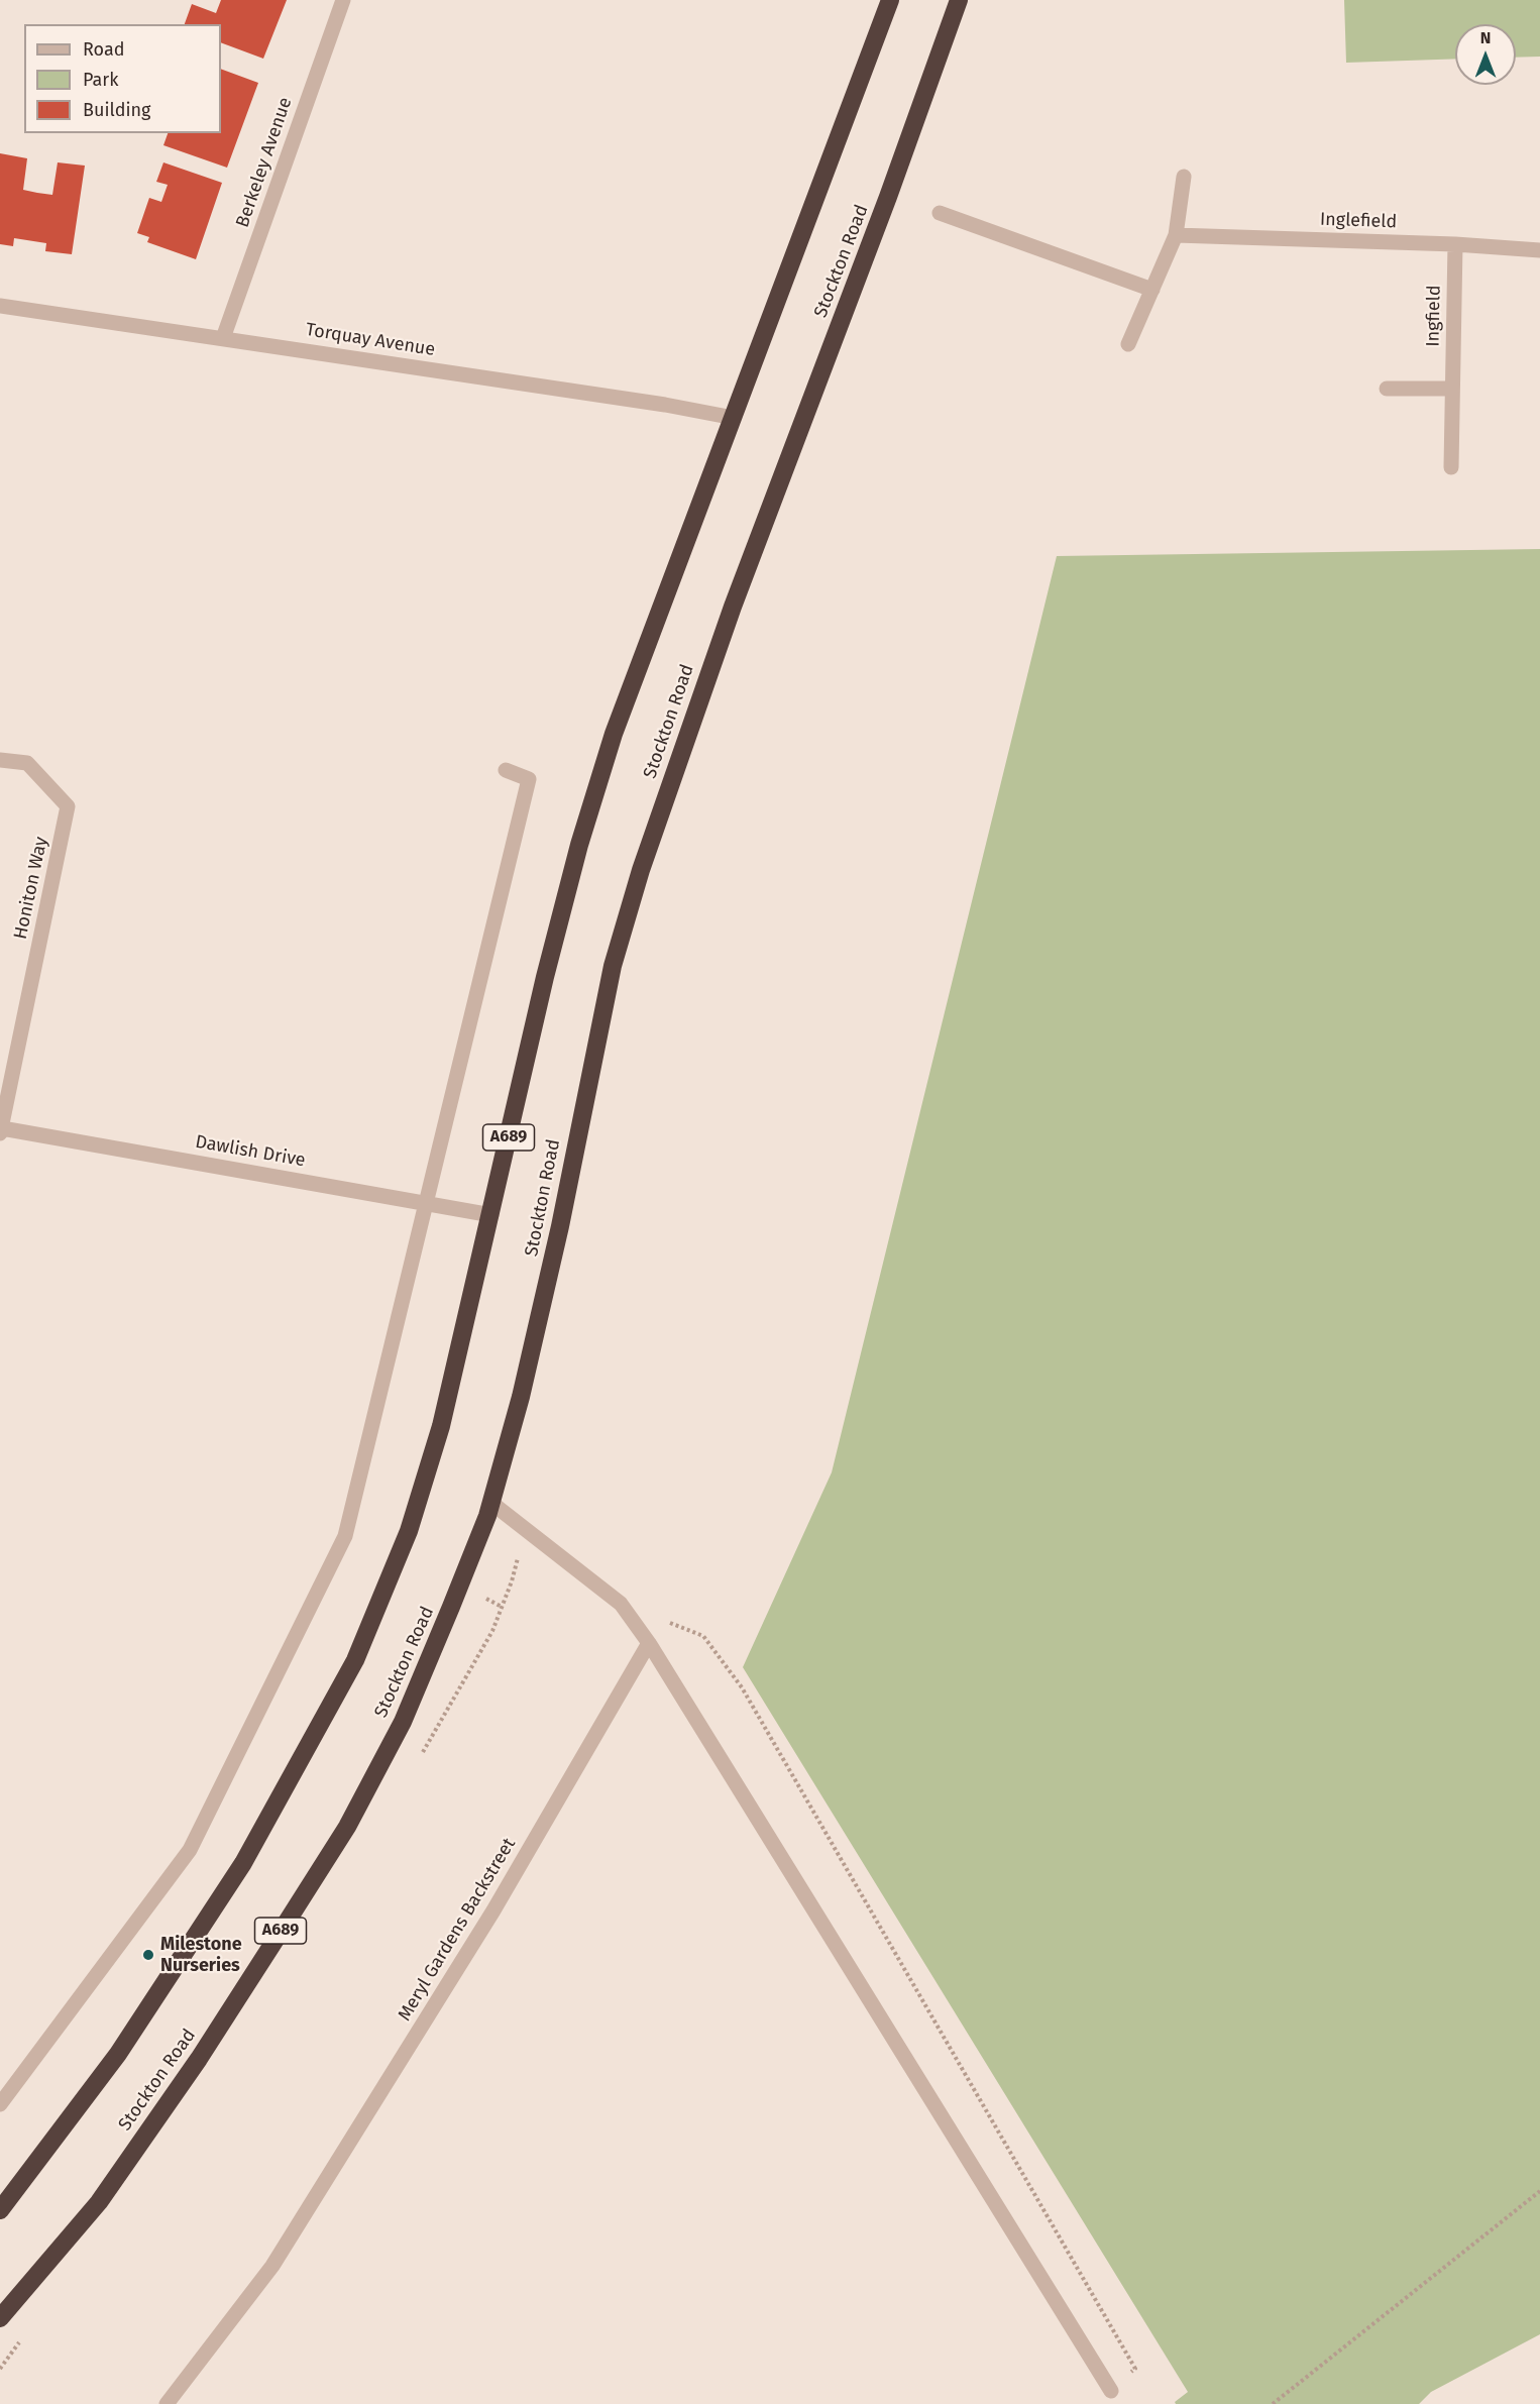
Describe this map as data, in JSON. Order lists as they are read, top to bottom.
{
  "streets": {
    "highway": ["Stockton Road", "A689"],
    "street": [
      "Berkeley Avenue",
      "Inglefield",
      "Ingfield",
      "Torquay Avenue",
      "Honiton Way",
      "Dawlish Drive",
      "Meryl Gardens Backstreet"
    ]
  },
  "crossings": [
    ["Berkeley Avenue", "Torquay Avenue"],
    ["Inglefield", "Ingfield"],
    ["Torquay Avenue", "A689"],
    ["Honiton Way", "Dawlish Drive"],
    ["A689", "Dawlish Drive"]
  ],
  "places": ["Milestone Nurseries"],
  "legend": ["Road", "Park", "Building"],
  "north": "top"
}
